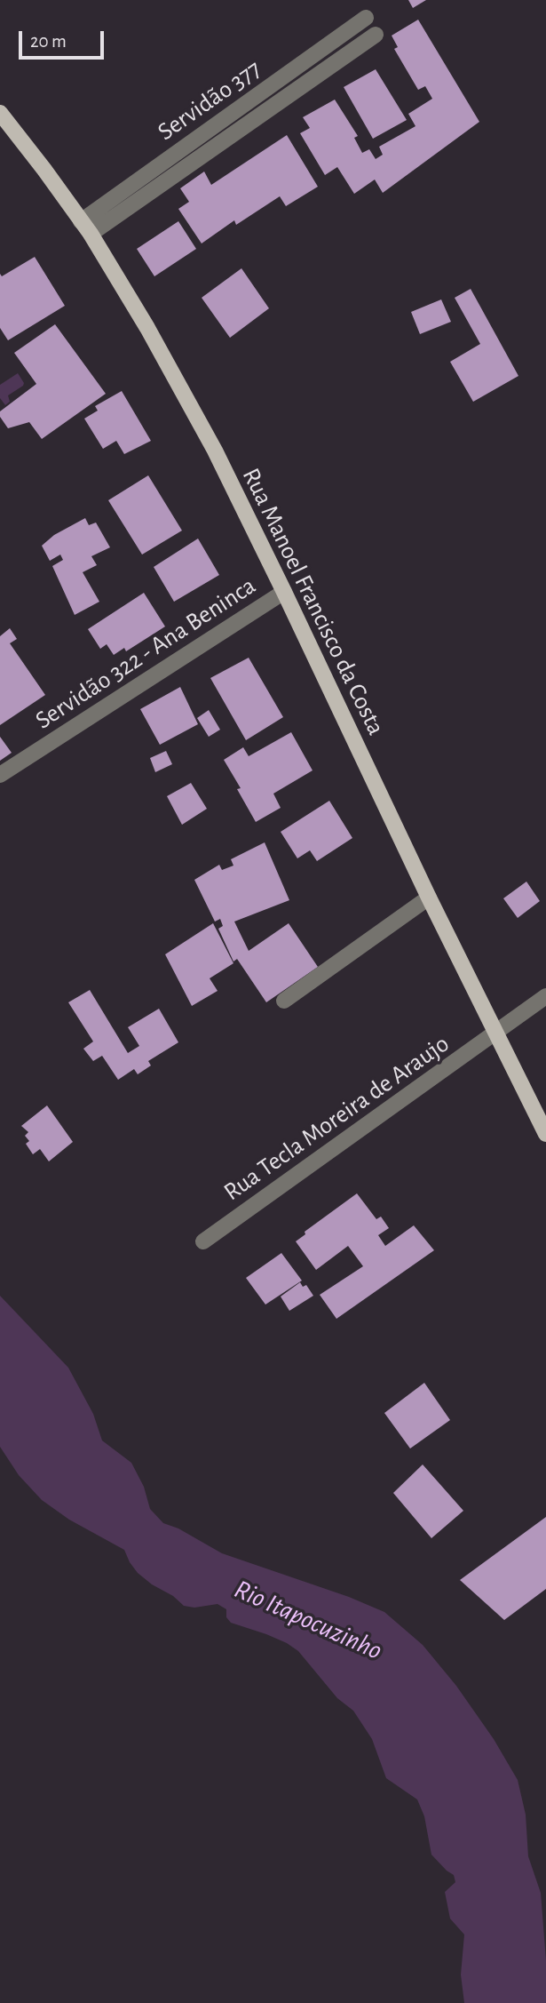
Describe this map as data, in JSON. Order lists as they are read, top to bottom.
{
  "streets": {
    "main road": ["Rua Manoel Francisco da Costa"],
    "street": ["Servidão 377", "Servidão 322 - Ana Beninca", "Rua Tecla Moreira de Araujo"]
  },
  "crossings": [
    ["Servidão 377", "Rua Manoel Francisco da Costa"],
    ["Rua Manoel Francisco da Costa", "Servidão 322 - Ana Beninca"],
    ["Rua Manoel Francisco da Costa", "Rua Tecla Moreira de Araujo"]
  ],
  "water": ["Rio Itapocuzinho"],
  "scale_bar": "20 m"
}
